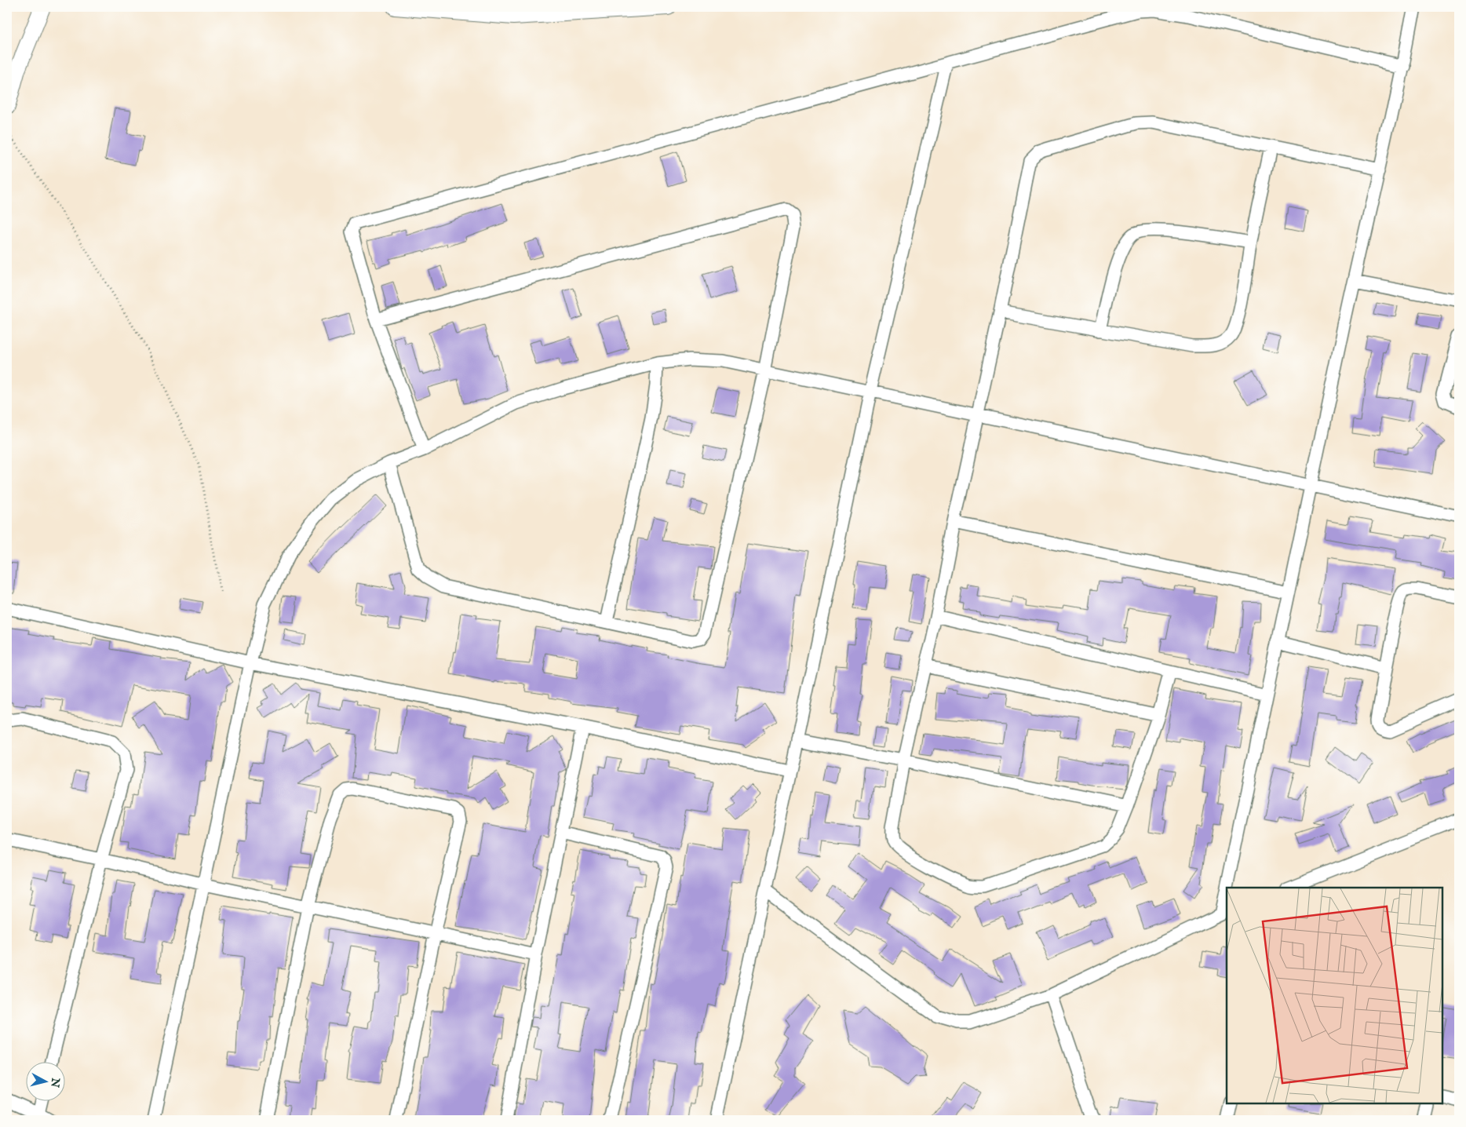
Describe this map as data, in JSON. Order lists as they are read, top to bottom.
{
  "north": "right"
}
